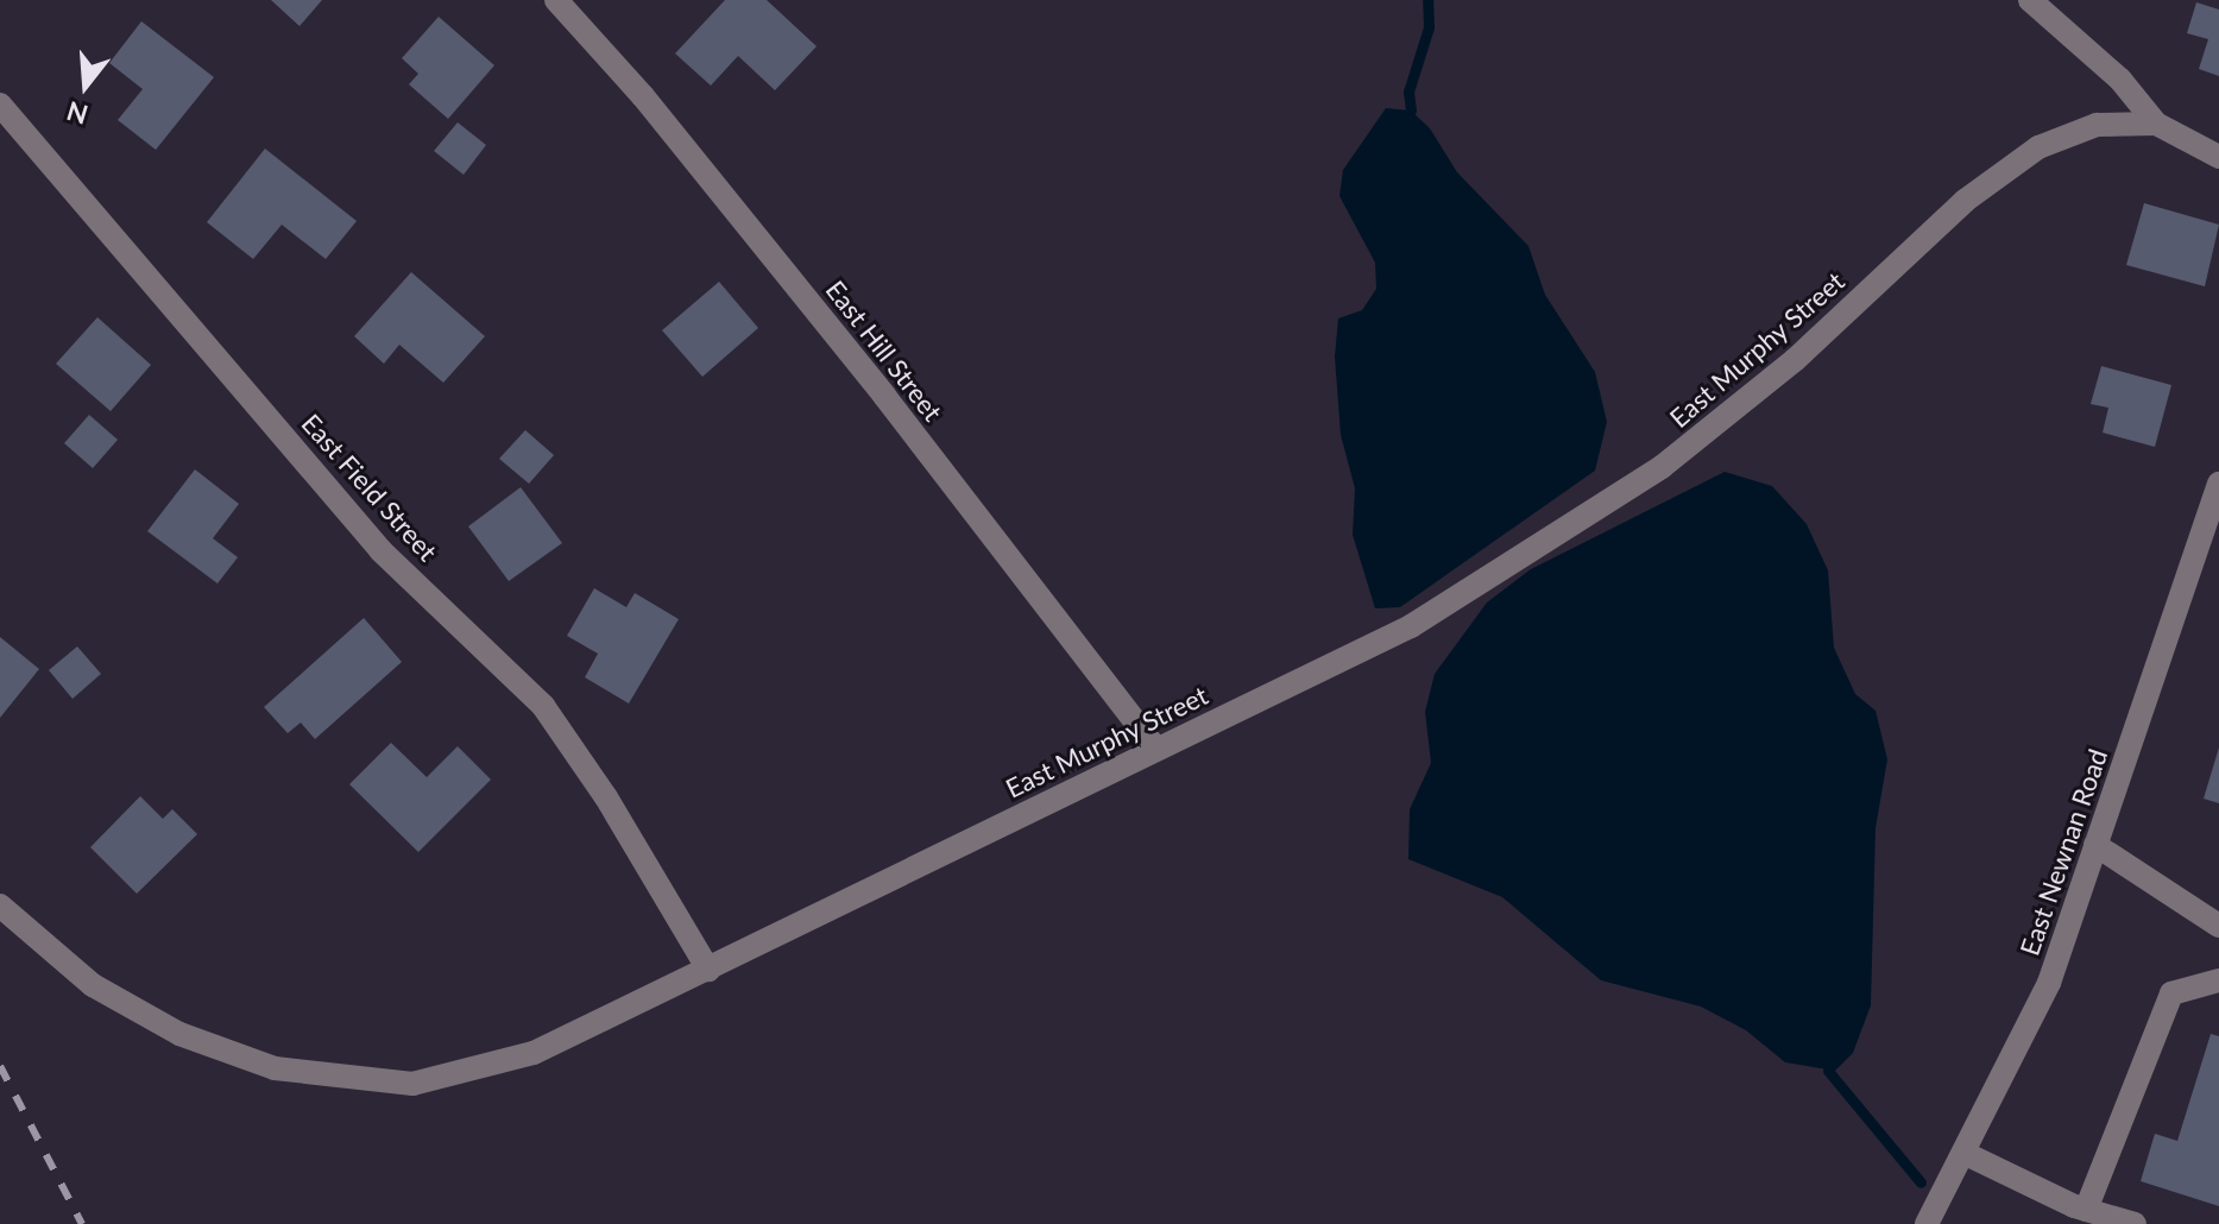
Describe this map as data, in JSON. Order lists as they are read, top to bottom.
{
  "streets": {
    "street": [
      "East Murphy Street",
      "East Hill Street",
      "East Field Street",
      "East Newnan Road"
    ]
  },
  "crossings": [
    ["East Murphy Street", "East Hill Street"],
    ["East Murphy Street", "East Field Street"]
  ],
  "north": "bottom"
}
